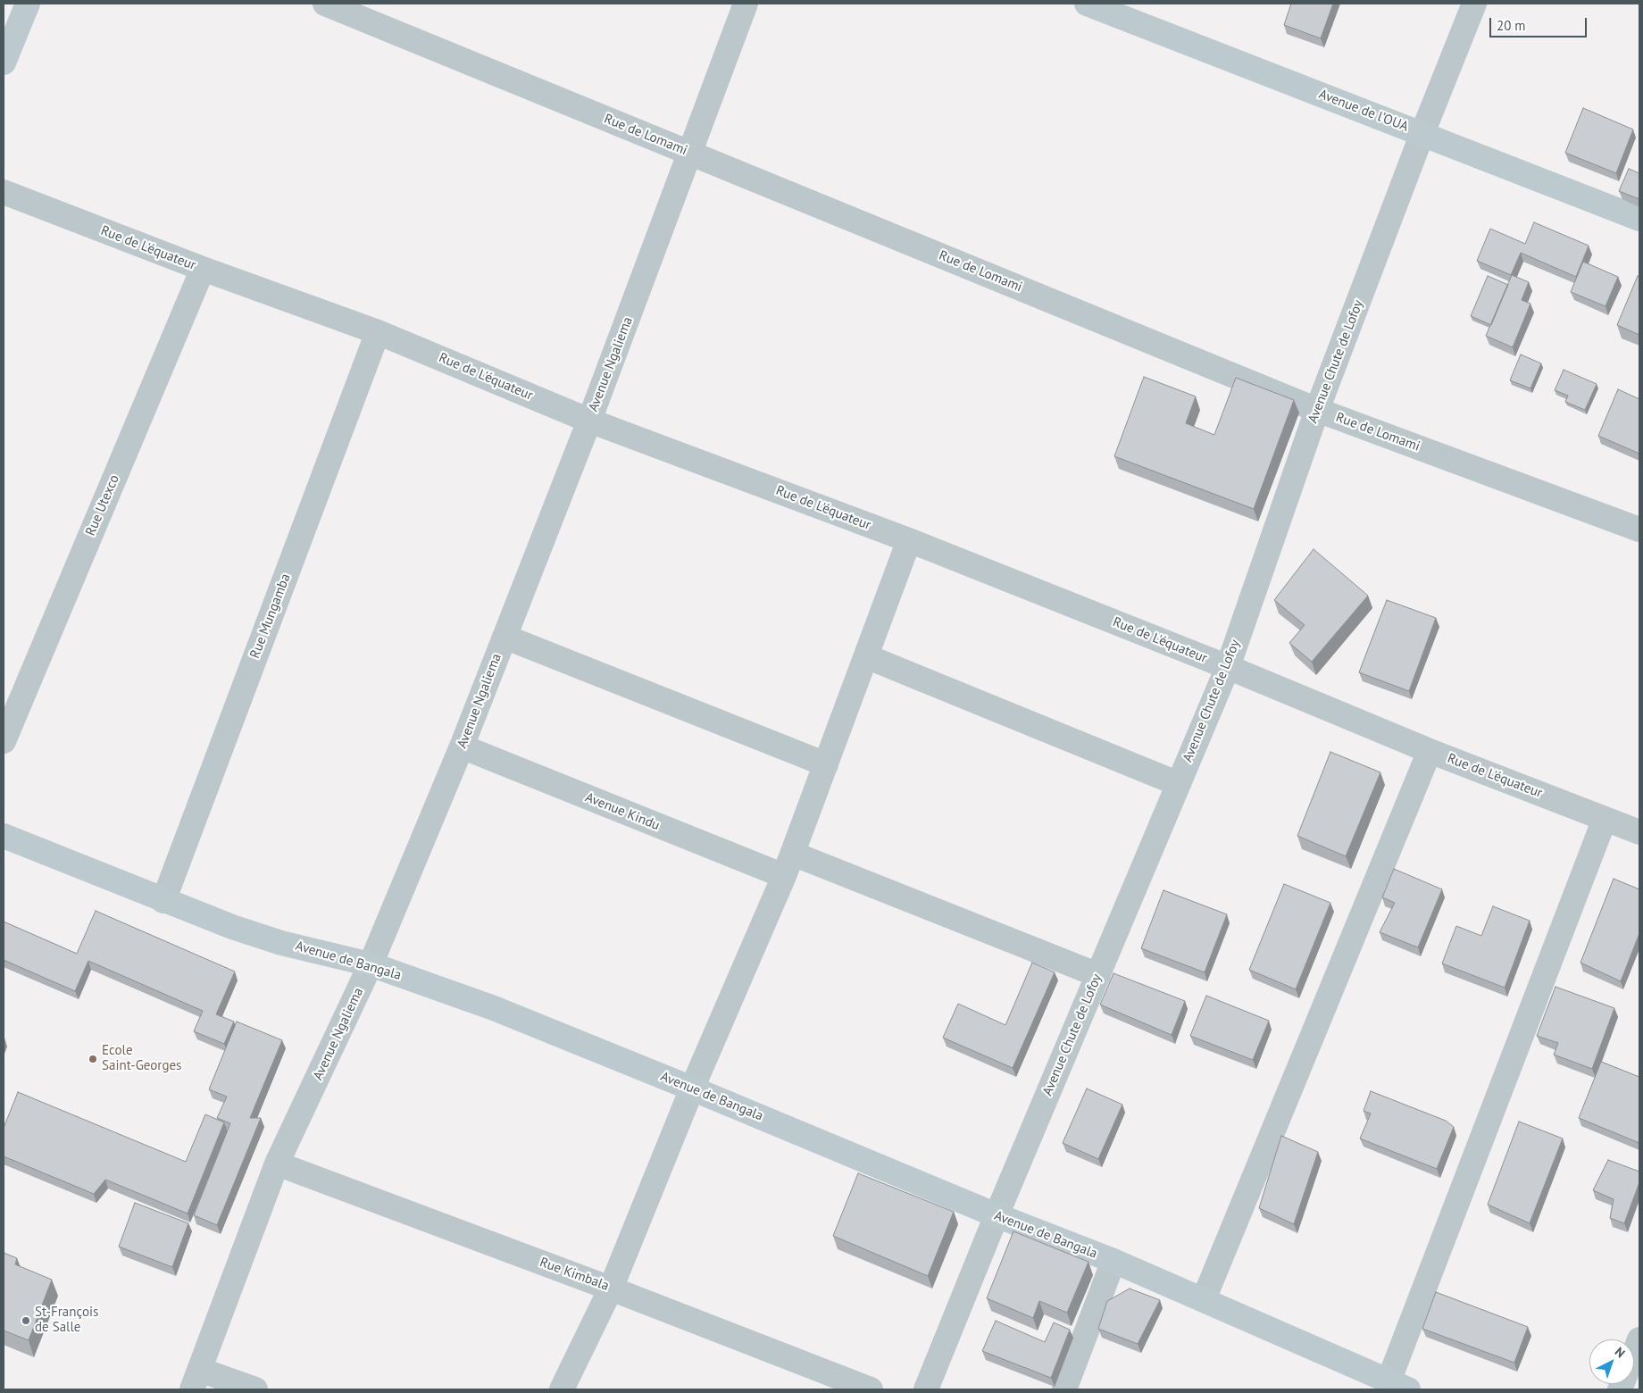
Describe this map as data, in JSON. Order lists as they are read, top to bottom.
{
  "streets": {
    "main road": ["Avenue de l’OUA", "Avenue de Bangala"],
    "street": [
      "Rue de Lomami",
      "Rue de L'équateur",
      "Avenue Chute de Lofoy",
      "Avenue Ngaliema",
      "Rue Utexco",
      "Rue Mungamba",
      "Avenue Kindu",
      "Rue Kimbala"
    ]
  },
  "crossings": [
    ["Avenue de l’OUA", "Avenue Chute de Lofoy"],
    ["Rue de Lomami", "Avenue Chute de Lofoy"],
    ["Rue de Lomami", "Avenue Ngaliema"],
    ["Rue de L'équateur", "Avenue Chute de Lofoy"],
    ["Rue de L'équateur", "Avenue Ngaliema"],
    ["Rue de L'équateur", "Rue Utexco"],
    ["Rue de L'équateur", "Rue Mungamba"],
    ["Avenue Chute de Lofoy", "Avenue de Bangala"],
    ["Avenue Ngaliema", "Avenue Kindu"],
    ["Avenue Ngaliema", "Avenue de Bangala"],
    ["Avenue Ngaliema", "Rue Kimbala"],
    ["Rue Mungamba", "Avenue de Bangala"]
  ],
  "places": ["Ecole Saint-Georges", "St-François de Salle"],
  "scale_bar": "20 m",
  "north": "top right"
}
